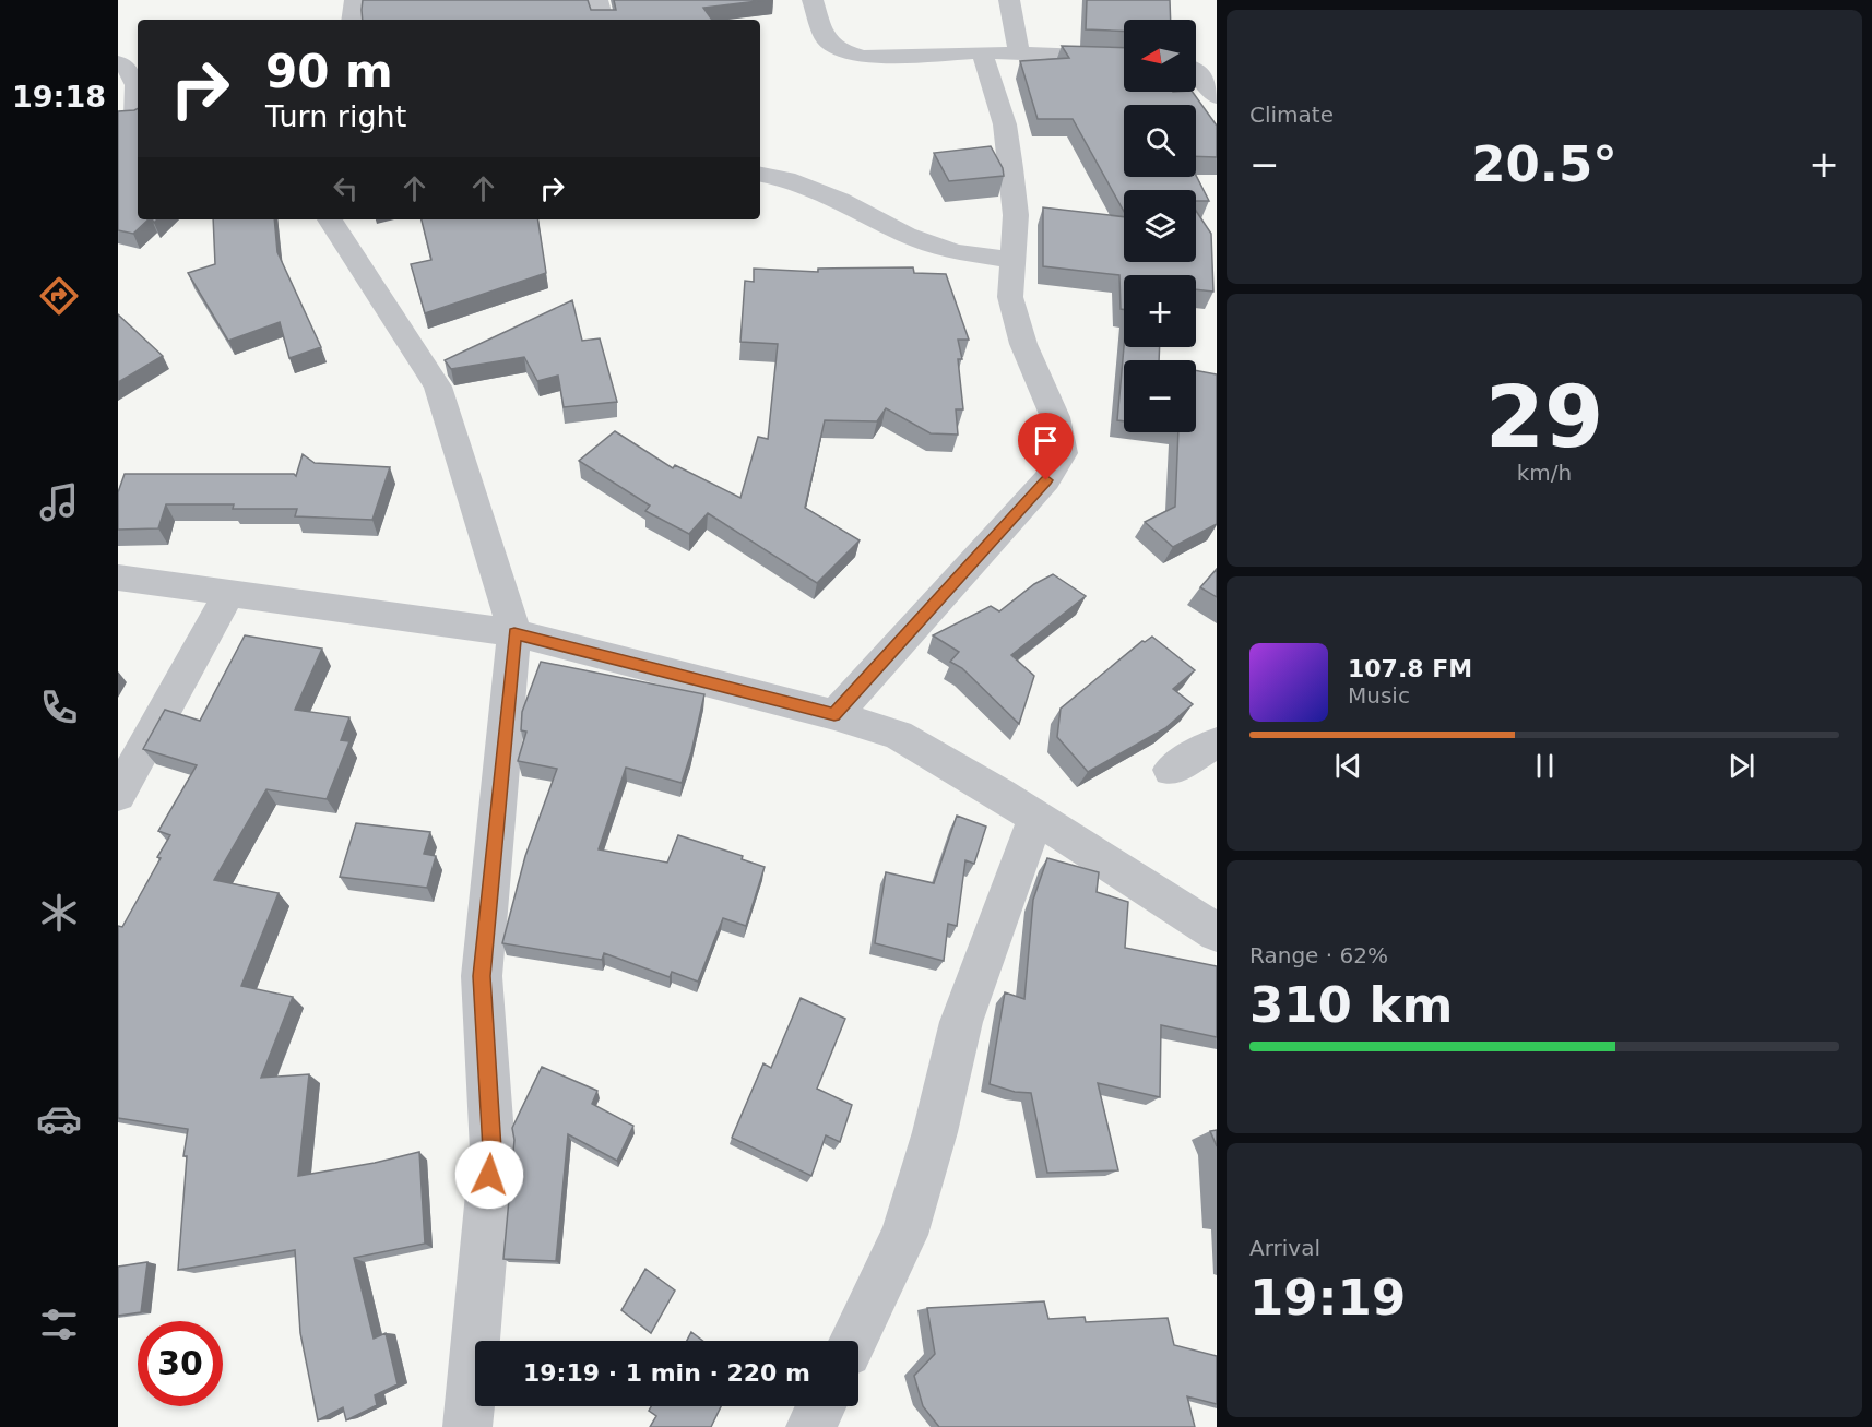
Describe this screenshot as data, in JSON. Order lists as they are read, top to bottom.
{
  "north": "left",
  "page": {
    "tabs": "19:18",
    "tile": [
      "Climate",
      ["29", "km/h"],
      ["Range · 62%", "310 km"],
      ["Arrival", "19:19"]
    ],
    "map_buttons": ["+", "−"],
    "turn": ["90 m", "Turn right"],
    "heat": ["−", "20.5°", "+"],
    "song": ["107.8 FM", "Music"],
    "limit": "30",
    "trip": "19:19 · 1 min · 220 m"
  }
}
